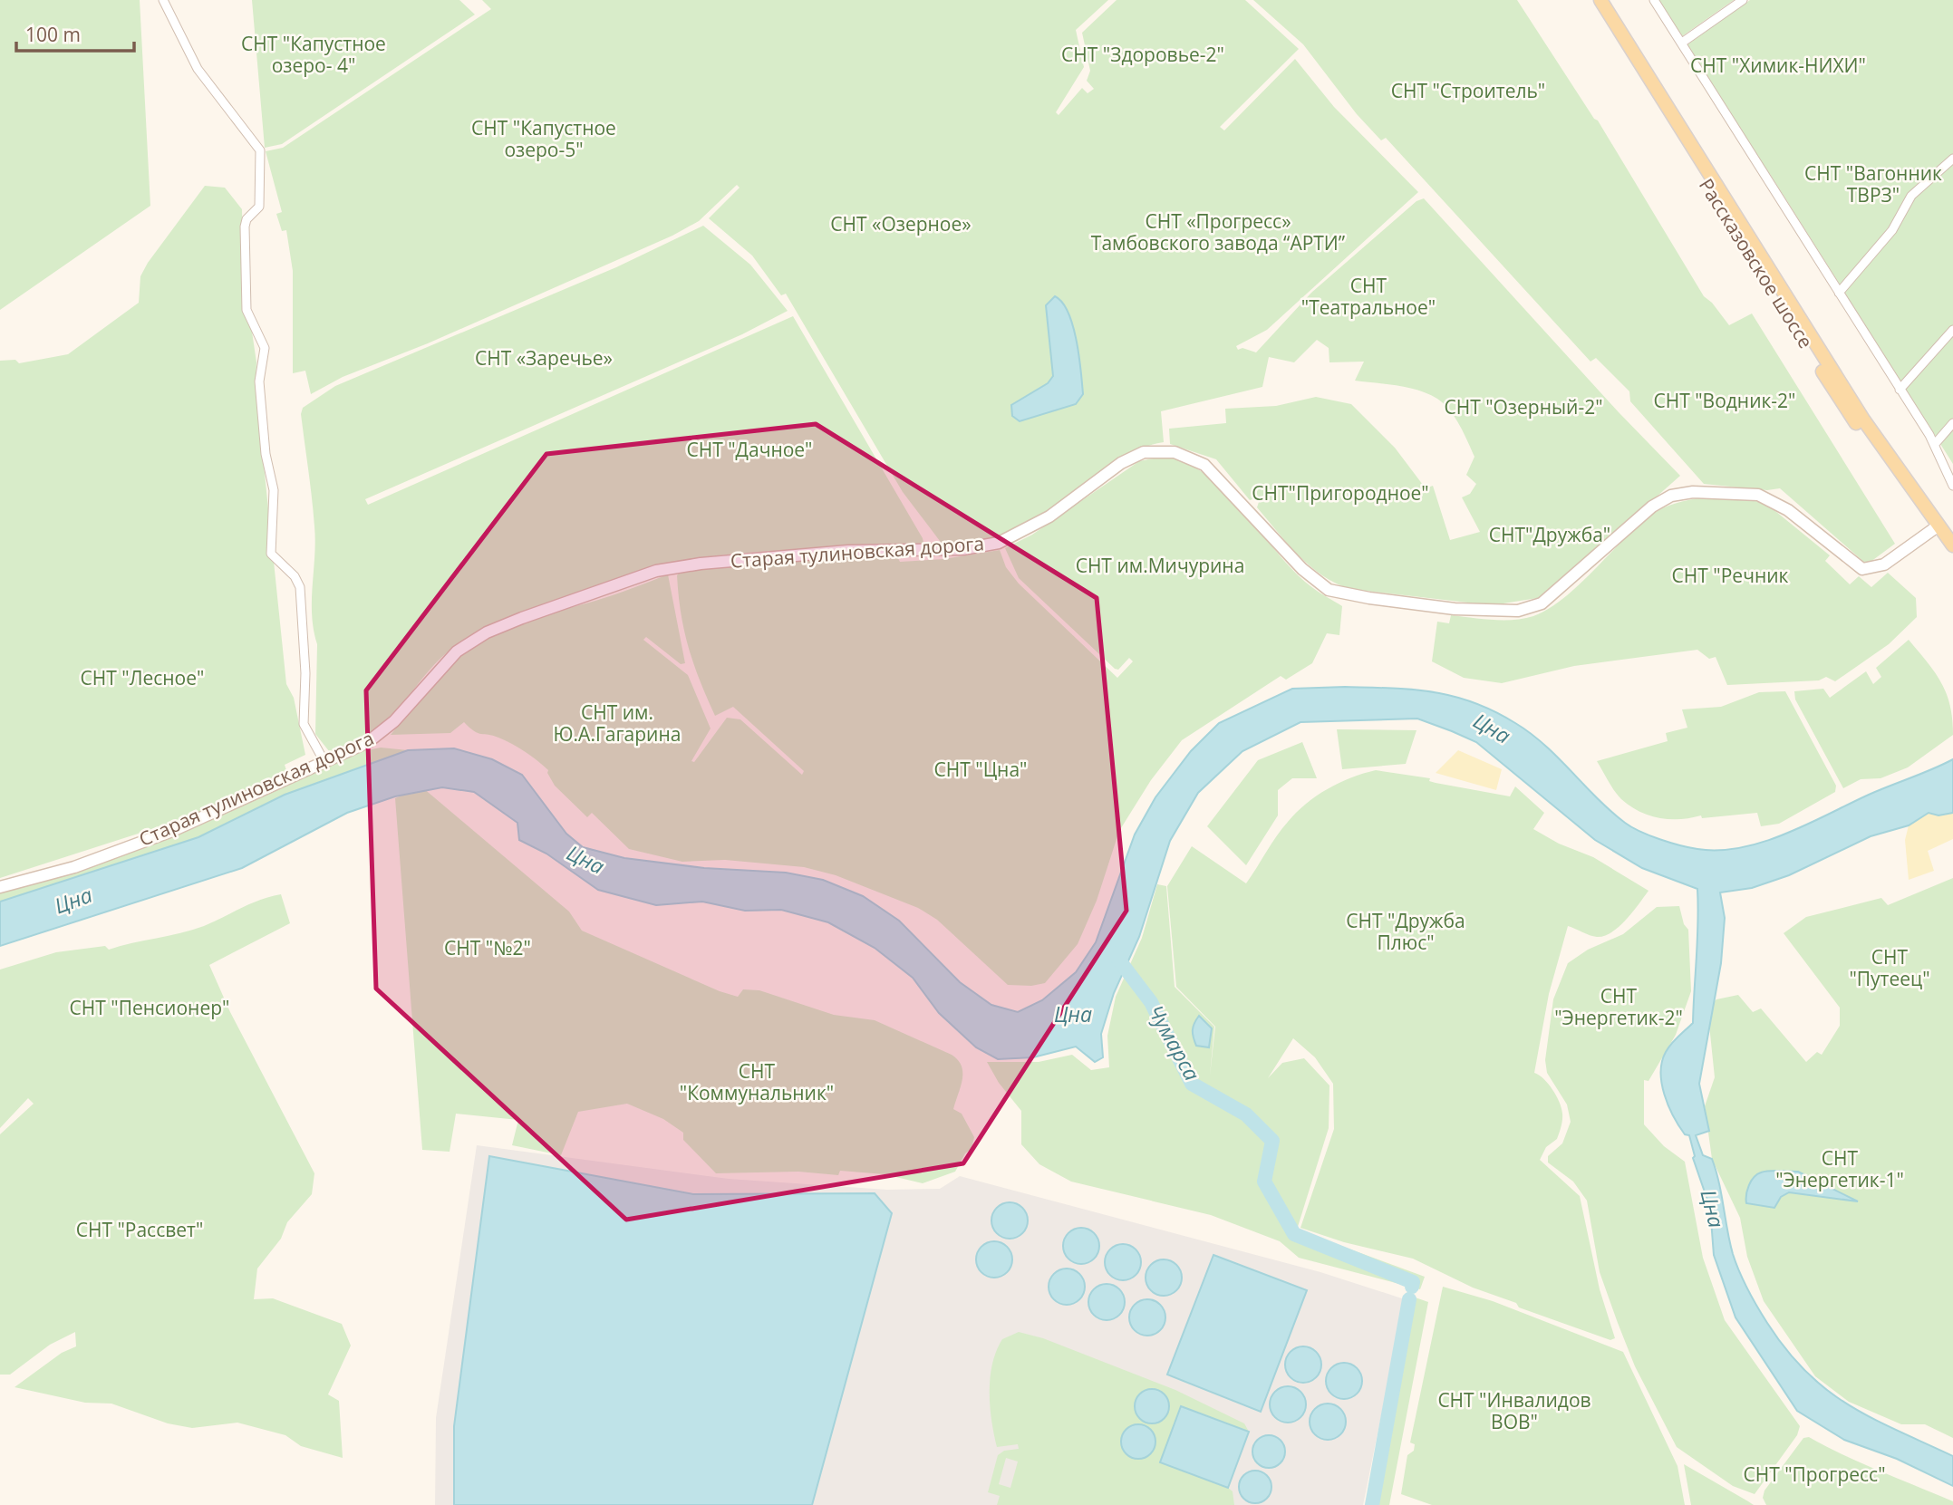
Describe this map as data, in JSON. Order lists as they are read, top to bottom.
{
  "streets": {
    "main road": ["Рассказовское шоссе"],
    "street": ["Старая тулиновская дорога"]
  },
  "crossings": [
    ["Рассказовское шоссе", "Старая тулиновская дорога"]
  ],
  "water": ["Цна", "Чумарса"],
  "parks": [
    "СНТ \"Капустное озеро- 4\"",
    "СНТ \"Здоровье-2\"",
    "СНТ \"Химик-НИХИ\"",
    "СНТ \"Строитель\"",
    "СНТ \"Капустное озеро-5\"",
    "СНТ \"Вагонник ТВРЗ\"",
    "СНТ «Прогресс» Тамбовского завода “АРТИ”",
    "СНТ «Озерное»",
    "СНТ \"Театральное\"",
    "СНТ «Заречье»",
    "СНТ \"Водник-2\"",
    "СНТ \"Озерный-2\"",
    "СНТ \"Дачное\"",
    "СНТ\"Пригородное\"",
    "СНТ\"Дружба\"",
    "СНТ им.Мичурина",
    "СНТ \"Речник",
    "СНТ \"Лесное\"",
    "СНТ им. Ю.А.Гагарина",
    "СНТ \"Цна\"",
    "СНТ \"Дружба Плюс\"",
    "СНТ \"№2\"",
    "СНТ \"Путеец\"",
    "СНТ \"Энергетик-2\"",
    "СНТ \"Пенсионер\"",
    "СНТ \"Коммунальник\"",
    "СНТ \"Энергетик-1\"",
    "СНТ \"Рассвет\"",
    "СНТ \"Инвалидов ВОВ\"",
    "СНТ \"Прогресс\""
  ],
  "scale_bar": "100 m"
}
